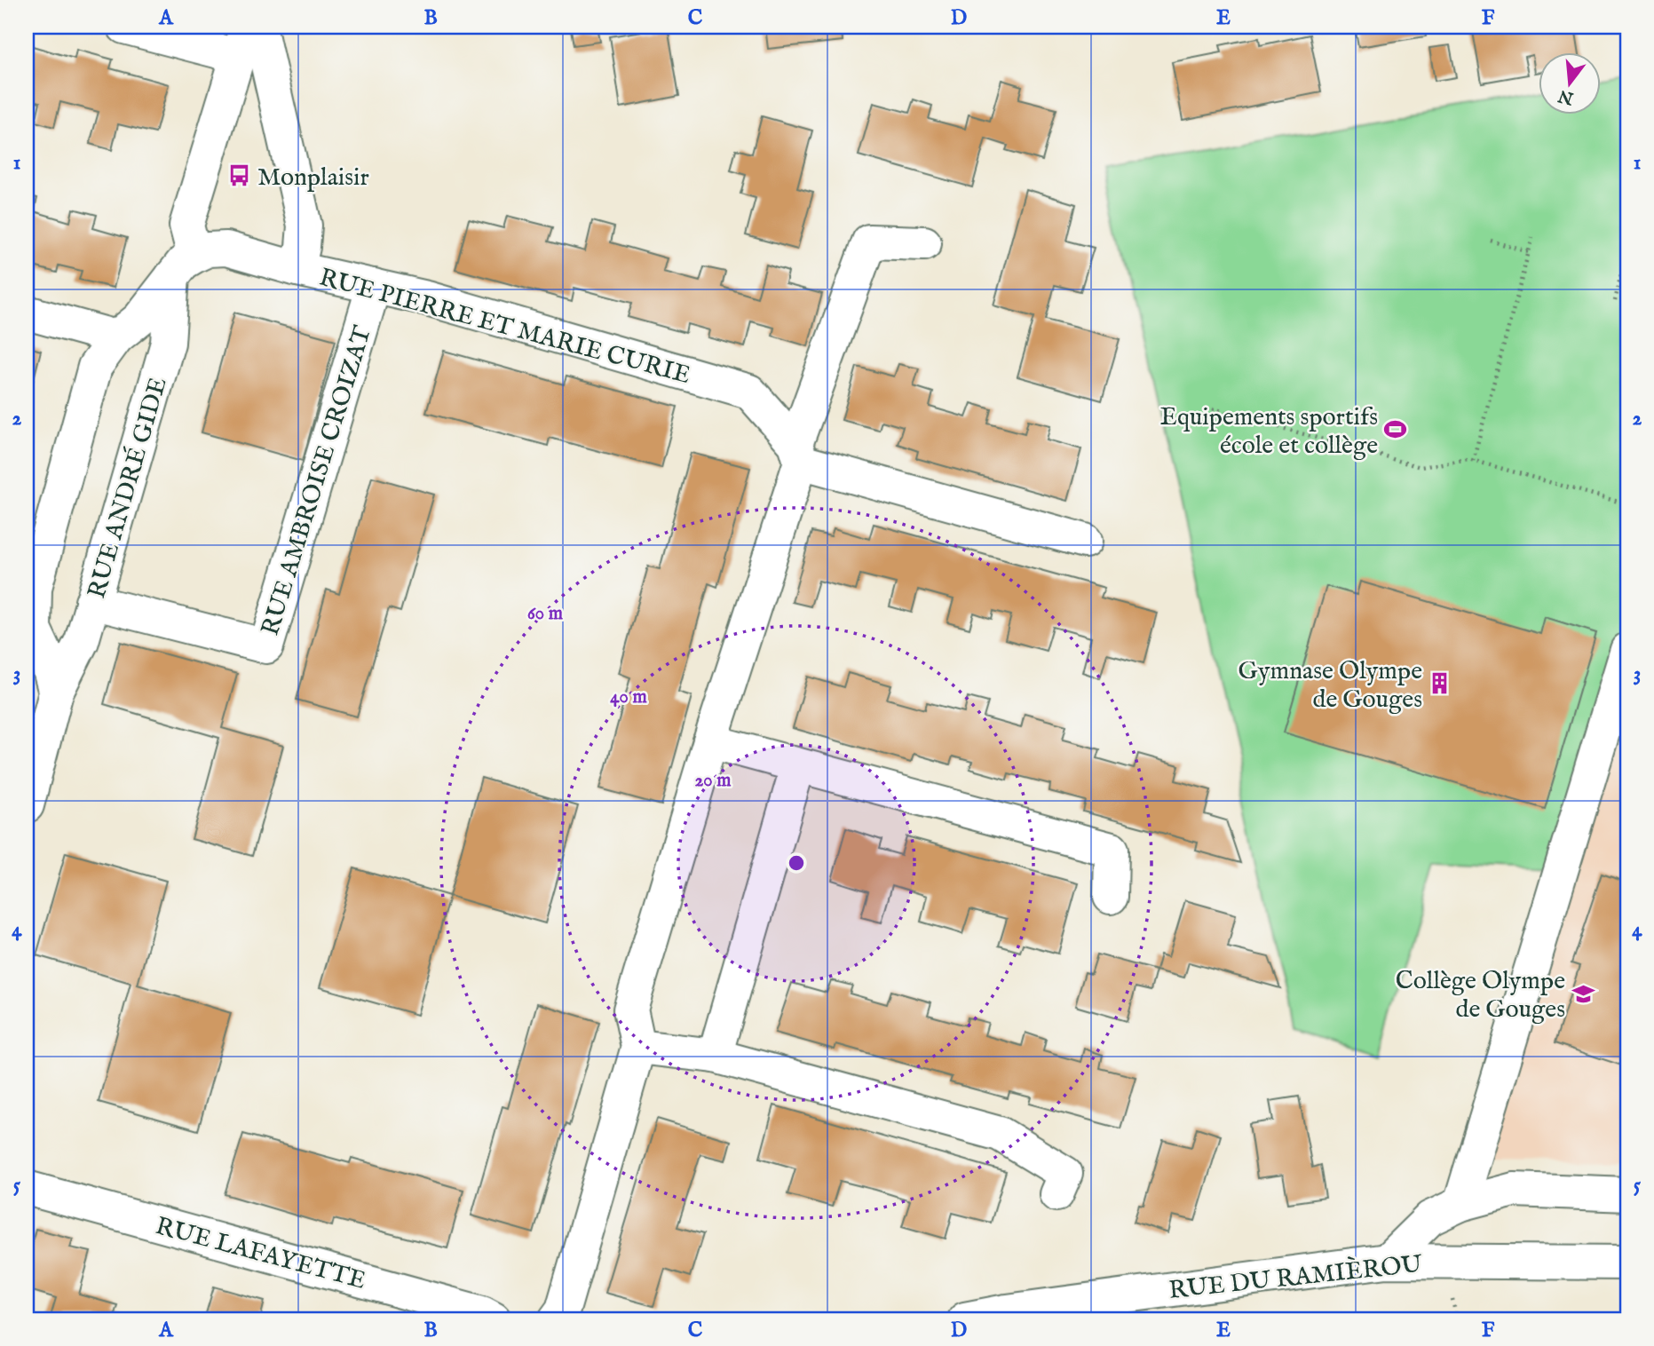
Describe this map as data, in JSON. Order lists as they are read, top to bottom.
{
  "streets": {
    "street": [
      "RUE PIERRE ET MARIE CURIE",
      "RUE AMBROISE CROIZAT",
      "RUE ANDRÉ GIDE",
      "RUE LAFAYETTE",
      "RUE DU RAMIÈROU"
    ]
  },
  "crossings": [
    ["RUE PIERRE ET MARIE CURIE", "RUE AMBROISE CROIZAT"],
    ["RUE PIERRE ET MARIE CURIE", "RUE ANDRÉ GIDE"],
    ["RUE AMBROISE CROIZAT", "RUE ANDRÉ GIDE"]
  ],
  "places": {
    "bus stop": ["Monplaisir"],
    "sports": ["Equipements sportifs école et collège"],
    "building": ["Gymnase Olympe de Gouges"],
    "school or university": ["Collège Olympe de Gouges"]
  },
  "north": "bottom",
  "grid": {
    "columns": [
      "A",
      "B",
      "C",
      "D",
      "E",
      "F"
    ],
    "rows": [
      "1",
      "2",
      "3",
      "4",
      "5"
    ]
  },
  "rings": ["60 m", "40 m", "20 m"]
}
